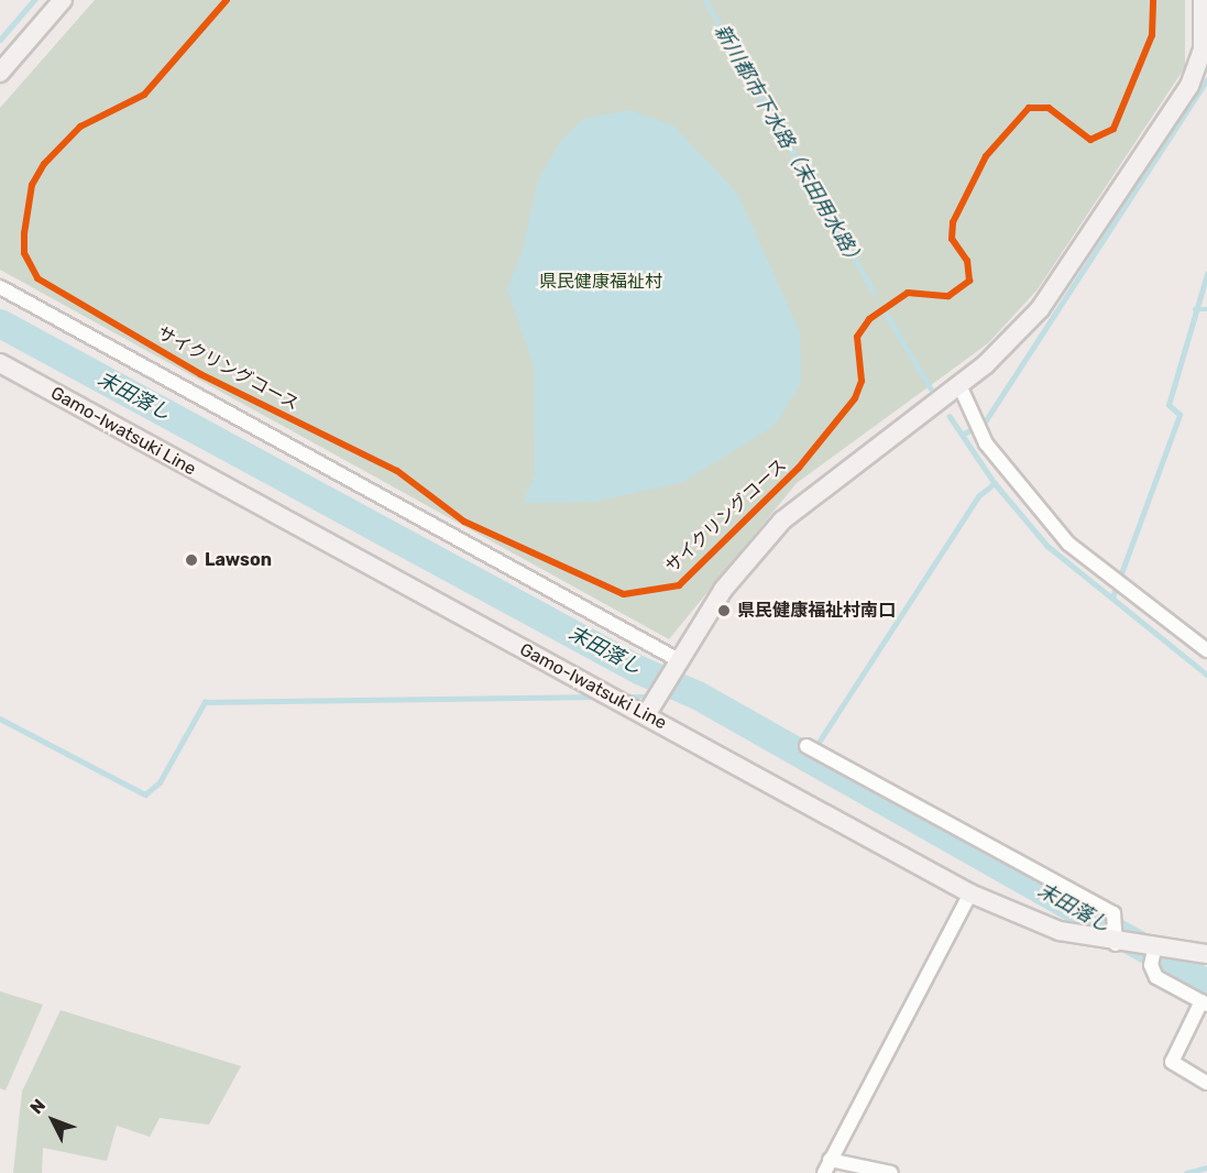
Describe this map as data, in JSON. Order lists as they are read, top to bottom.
{
  "streets": {
    "main road": ["Gamo-Iwatsuki Line"],
    "cycle path": ["サイクリングコース"]
  },
  "water": ["新川都市下水路（末田用水路）", "末田落し"],
  "parks": ["県民健康福祉村"],
  "places": ["Lawson", "県民健康福祉村南口"],
  "north": "top left"
}
